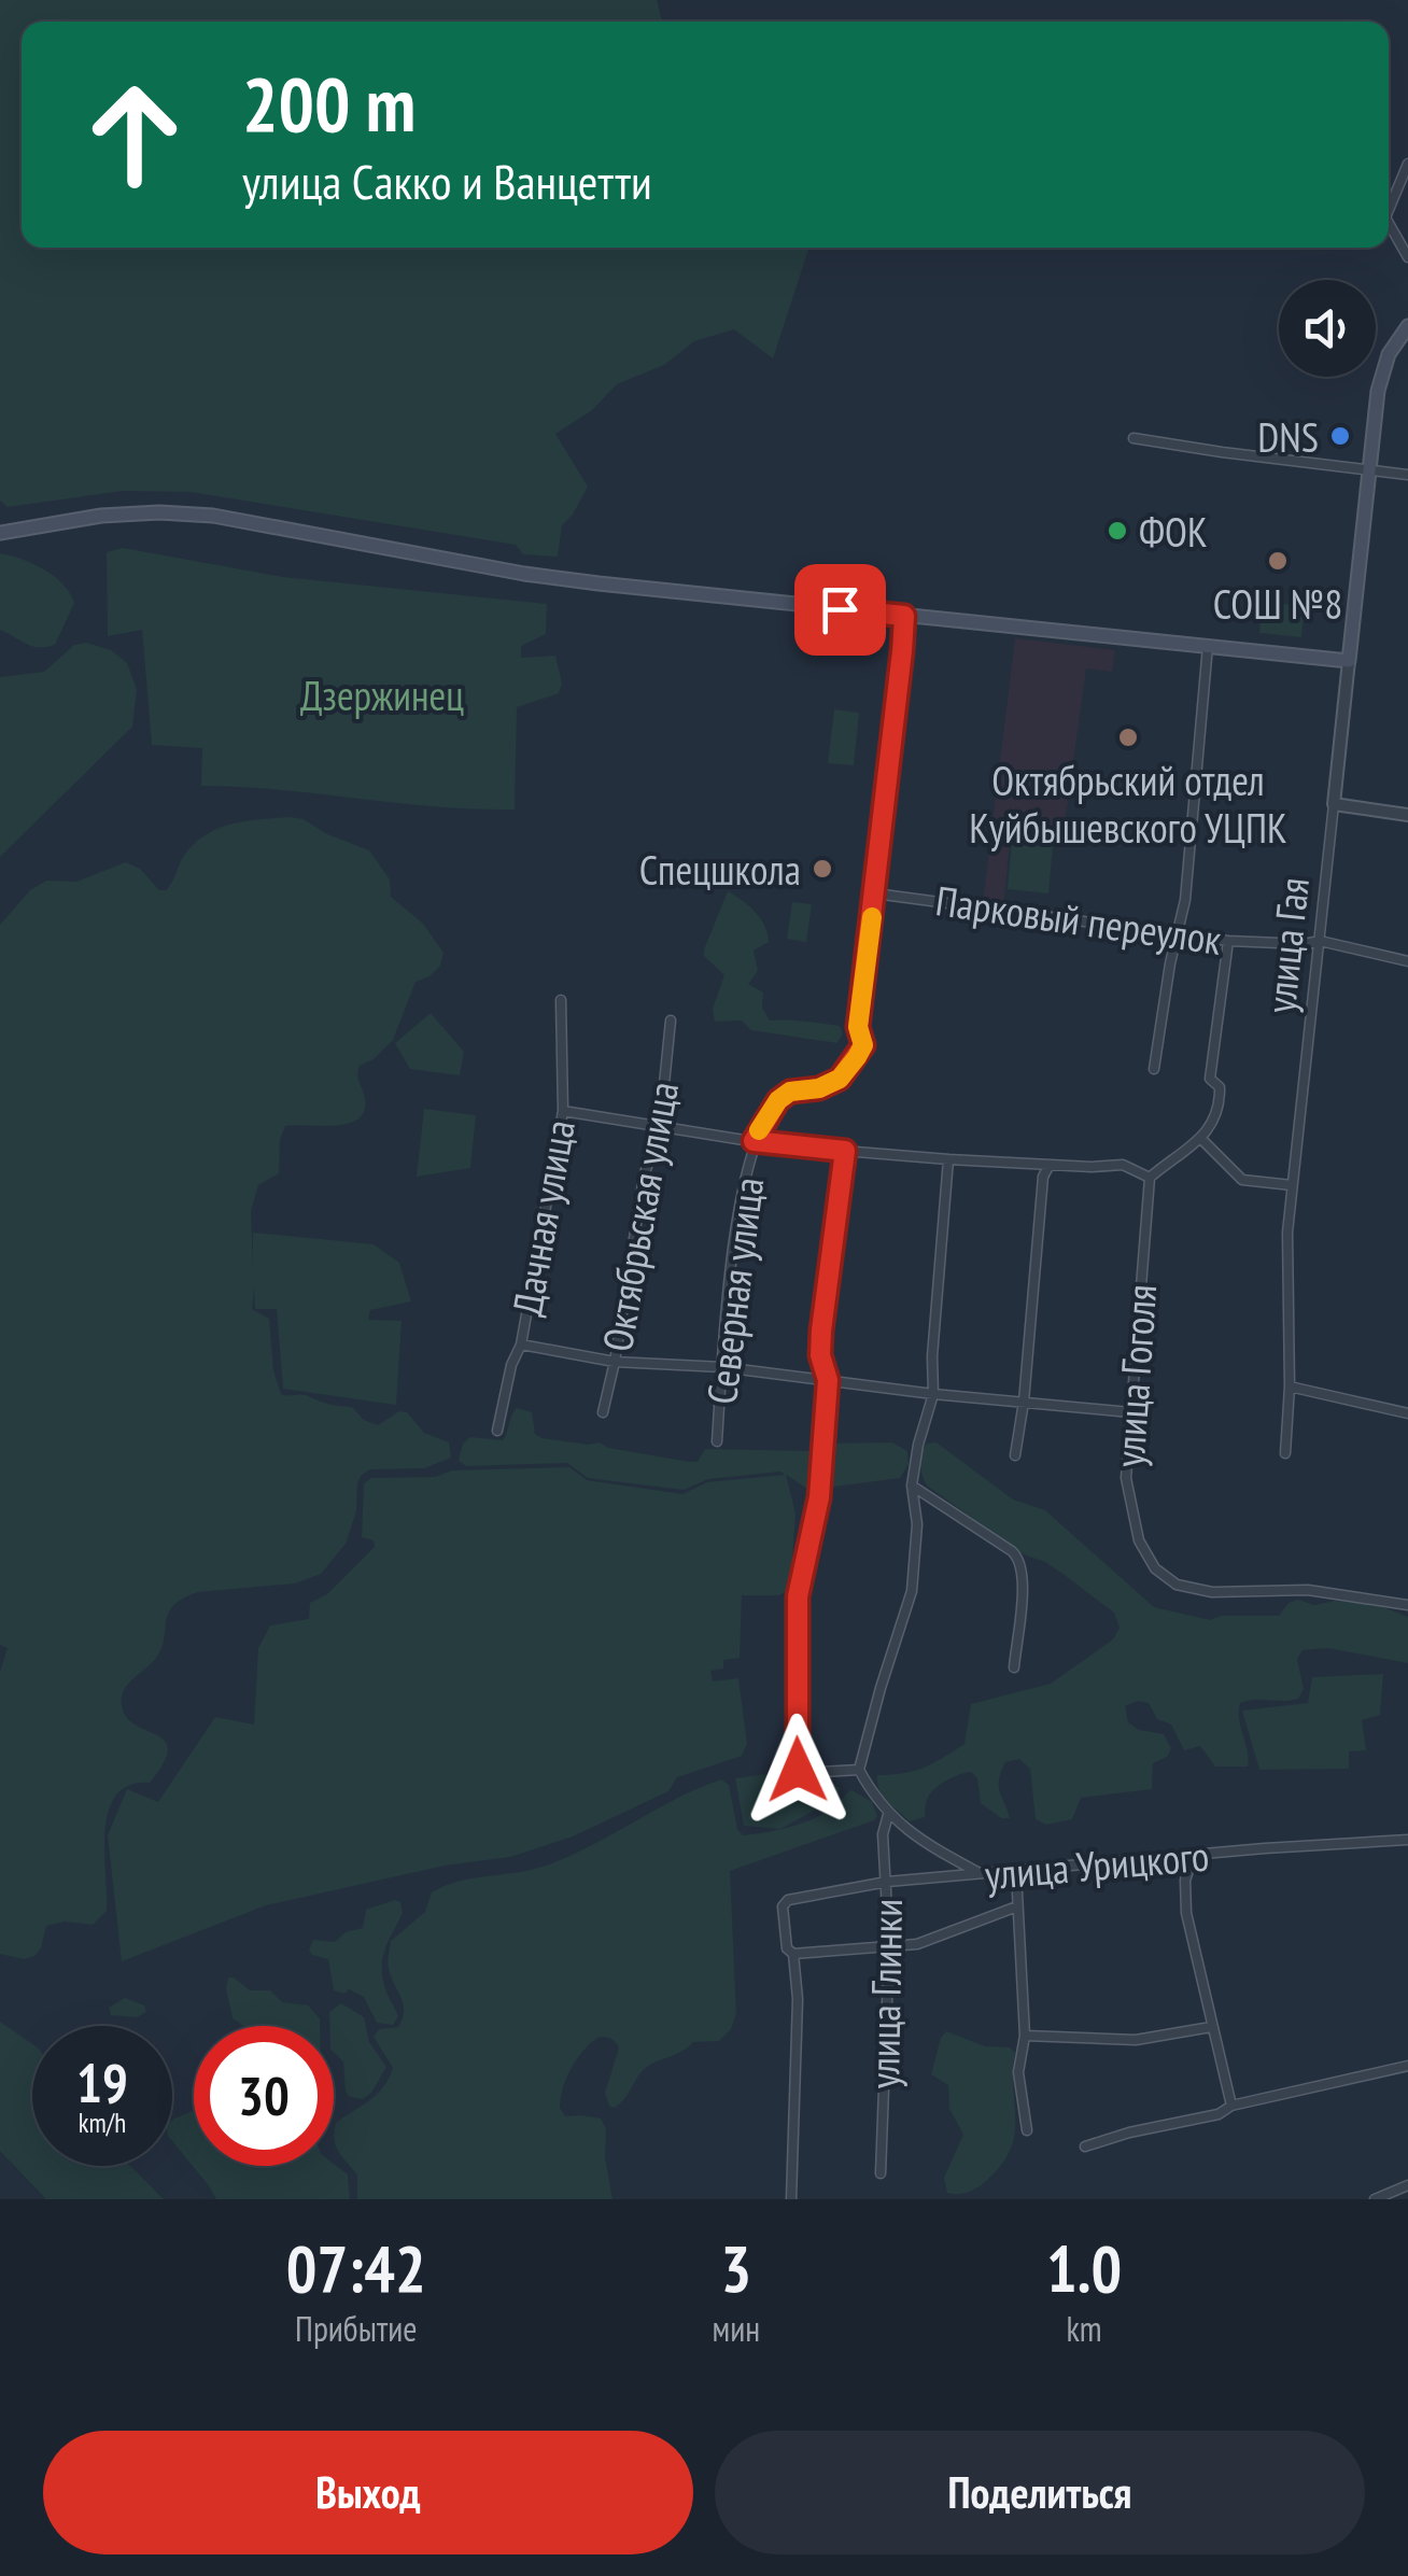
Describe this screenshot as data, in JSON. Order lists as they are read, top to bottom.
{
  "streets": {
    "main road": ["улица Гая"],
    "street": [
      "Парковый переулок",
      "Октябрьская улица",
      "Дачная улица",
      "Северная улица",
      "улица Гоголя",
      "улица Урицкого",
      "улица Глинки"
    ]
  },
  "crossings": [
    ["Парковый переулок", "улица Гая"],
    ["улица Урицкого", "улица Глинки"]
  ],
  "parks": ["Дзержинец"],
  "places": [
    "DNS",
    "ФОК",
    "СОШ №8",
    "Октябрьский отдел Куйбышевского УЦПК",
    "Спецшкола"
  ],
  "page": {
    "turn": ["200 m", "улица Сакко и Ванцетти"],
    "speed": "19 km/h",
    "limit": "30",
    "eta": [
      "07:42",
      "Прибытие",
      "3",
      "мин",
      "1.0",
      "km"
    ],
    "buttons": ["Выход", "Поделиться"]
  }
}
